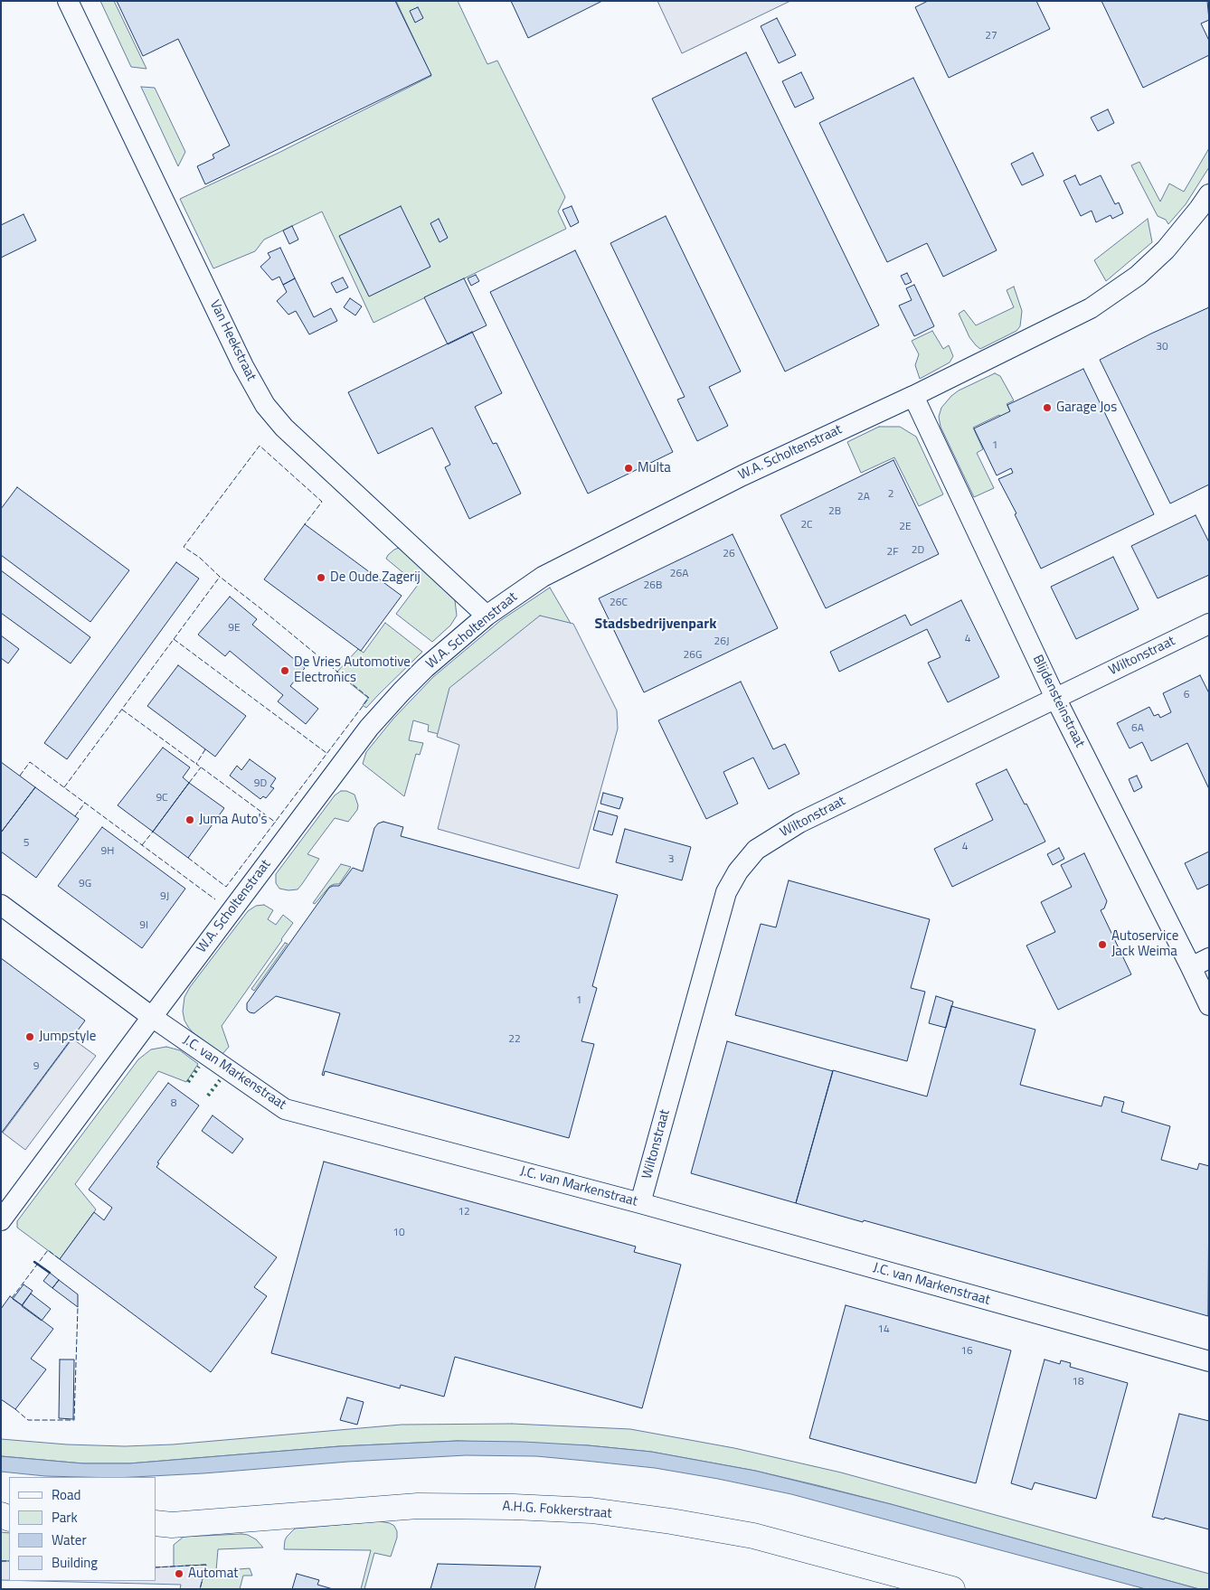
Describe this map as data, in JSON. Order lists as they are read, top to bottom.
{
  "streets": {
    "street": [
      "Van Heekstraat",
      "W.A. Scholtenstraat",
      "Wiltonstraat",
      "Blijdensteinstraat",
      "J.C. van Markenstraat",
      "A.H.G. Fokkerstraat"
    ]
  },
  "crossings": [
    ["Van Heekstraat", "W.A. Scholtenstraat"],
    ["W.A. Scholtenstraat", "Blijdensteinstraat"],
    ["W.A. Scholtenstraat", "J.C. van Markenstraat"],
    ["Wiltonstraat", "Blijdensteinstraat"],
    ["Wiltonstraat", "J.C. van Markenstraat"]
  ],
  "districts": ["Stadsbedrijvenpark"],
  "places": [
    "Garage Jos",
    "Multa",
    "De Oude Zagerij",
    "De Vries Automotive Electronics",
    "Juma Auto's",
    "Autoservice Jack Weima",
    "Jumpstyle",
    "Automat"
  ],
  "house_numbers": [
    "27",
    "30",
    "1",
    "2",
    "2A",
    "2B",
    "2C",
    "2E",
    "2D",
    "2F",
    "26",
    "26A",
    "26B",
    "26C",
    "9E",
    "4",
    "26J",
    "26G",
    "6",
    "6A",
    "9D",
    "9C",
    "5",
    "4",
    "9H",
    "3",
    "9G",
    "9J",
    "9I",
    "1",
    "22",
    "9",
    "8",
    "12",
    "10",
    "14",
    "16",
    "18"
  ],
  "legend": [
    "Road",
    "Park",
    "Water",
    "Building"
  ]
}
